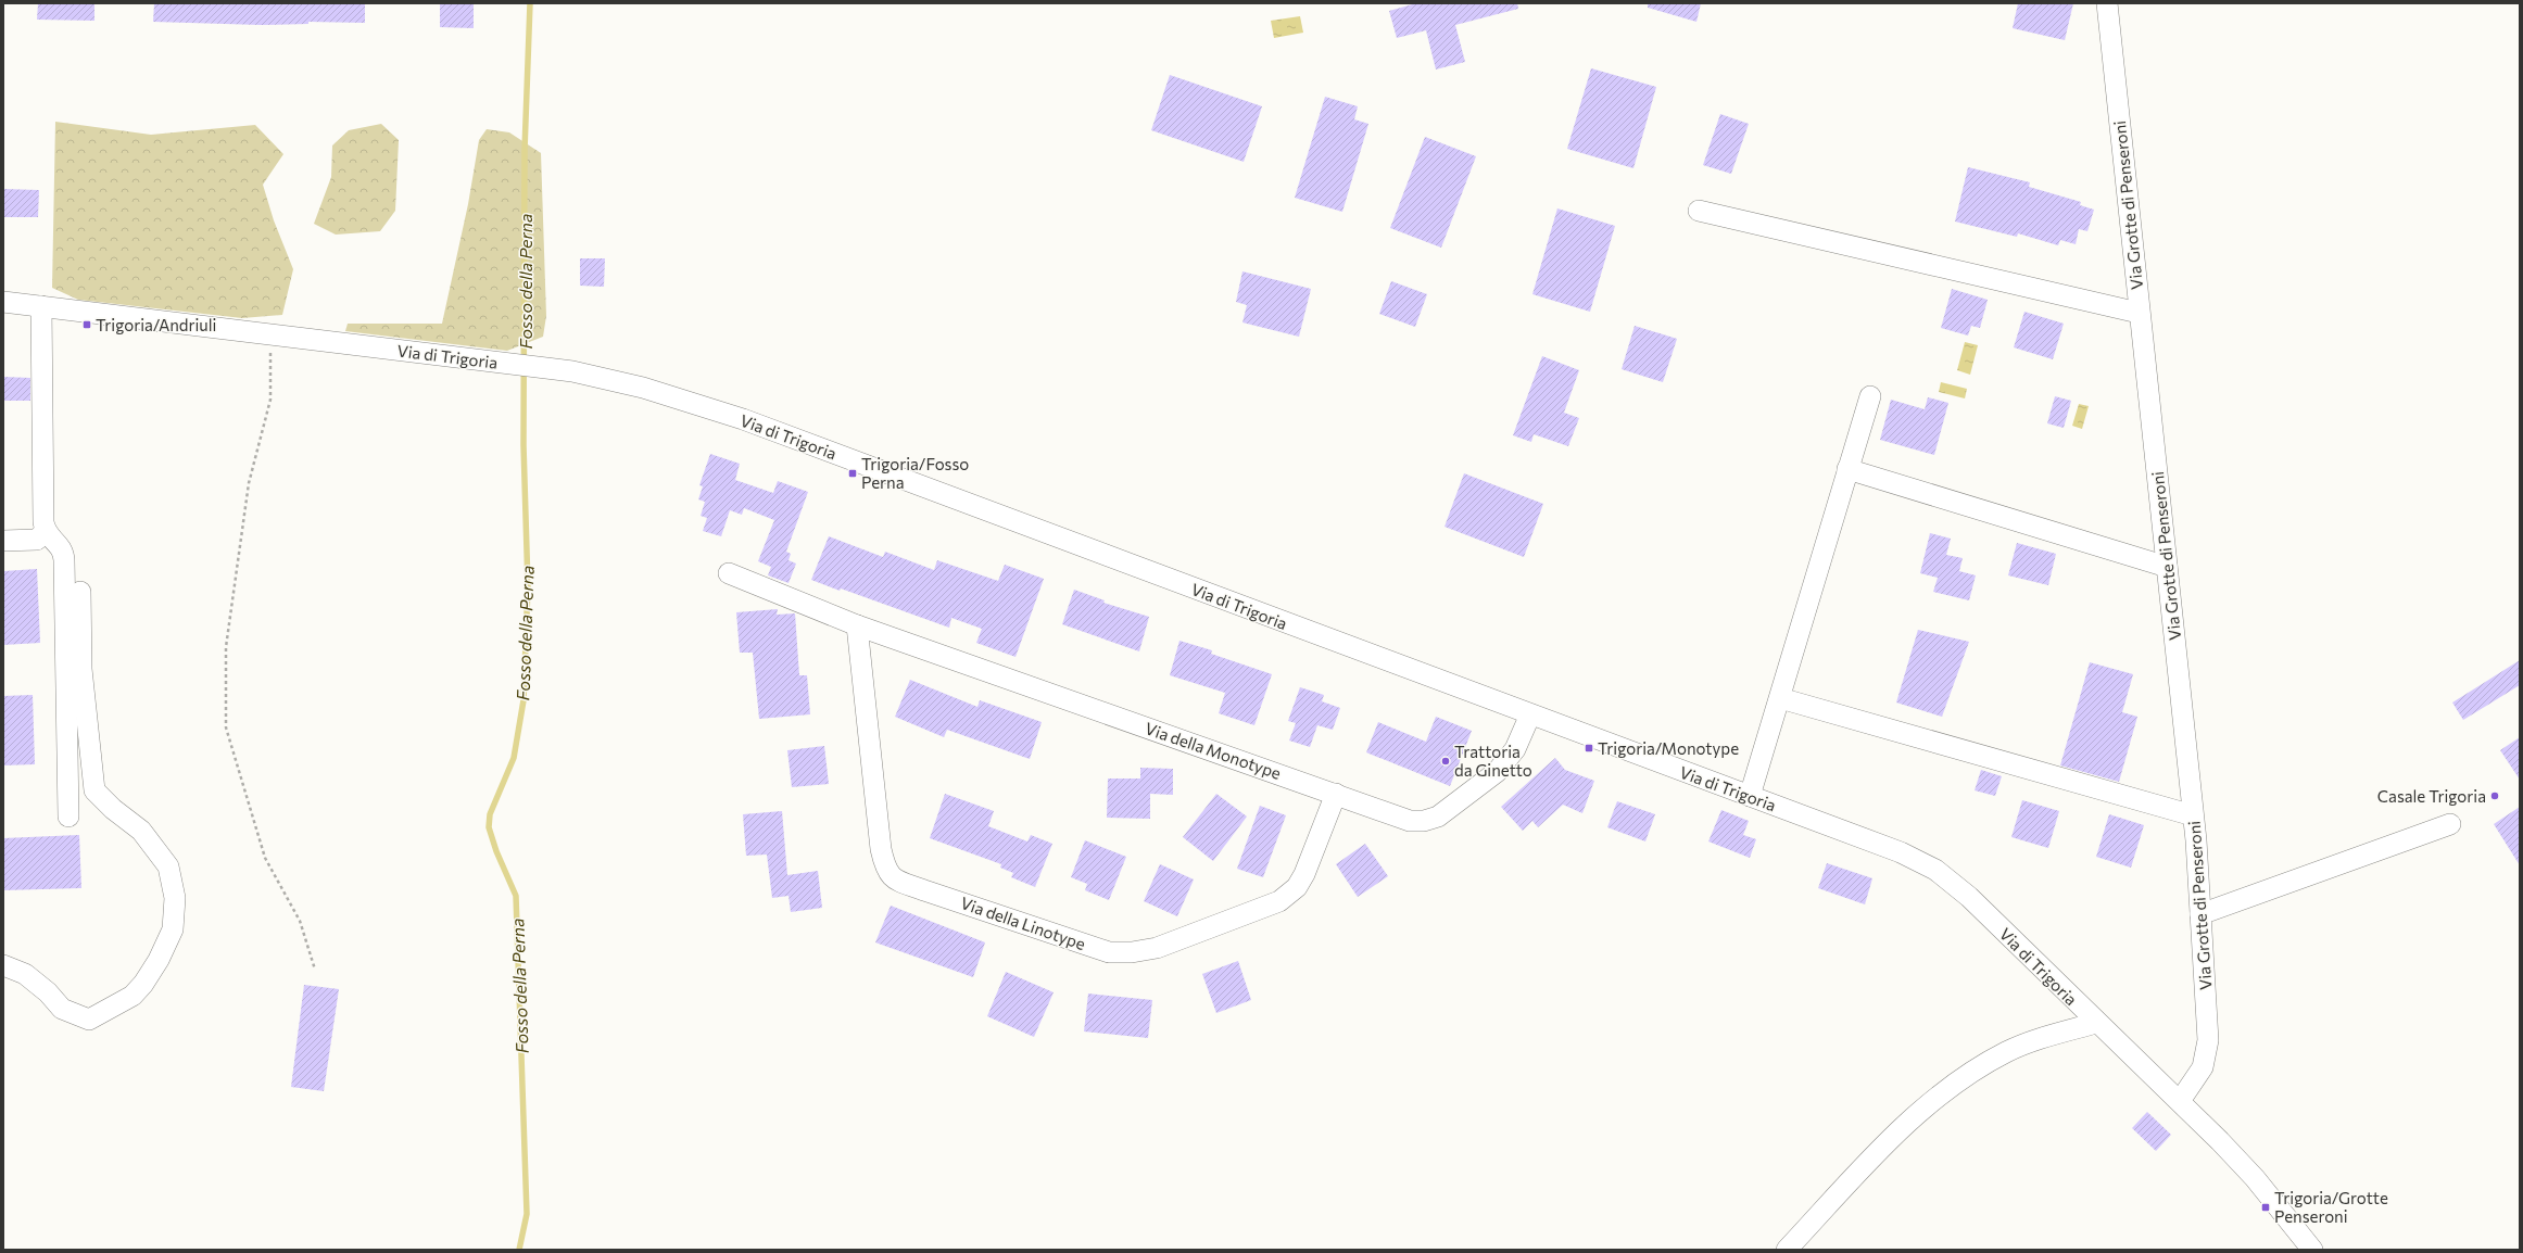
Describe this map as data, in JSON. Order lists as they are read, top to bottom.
{
  "streets": {
    "street": [
      "Via Grotte di Penseroni",
      "Via di Trigoria",
      "Via della Monotype",
      "Via della Linotype"
    ]
  },
  "crossings": [
    ["Via Grotte di Penseroni", "Via di Trigoria"],
    ["Via di Trigoria", "Via della Monotype"],
    ["Via della Monotype", "Via della Linotype"]
  ],
  "water": ["Fosso della Perna"],
  "places": {
    "transit": [
      "Trigoria/Andriuli",
      "Trigoria/Fosso Perna",
      "Trigoria/Monotype",
      "Trigoria/Grotte Penseroni"
    ],
    "other": ["Trattoria da Ginetto", "Casale Trigoria"]
  }
}
